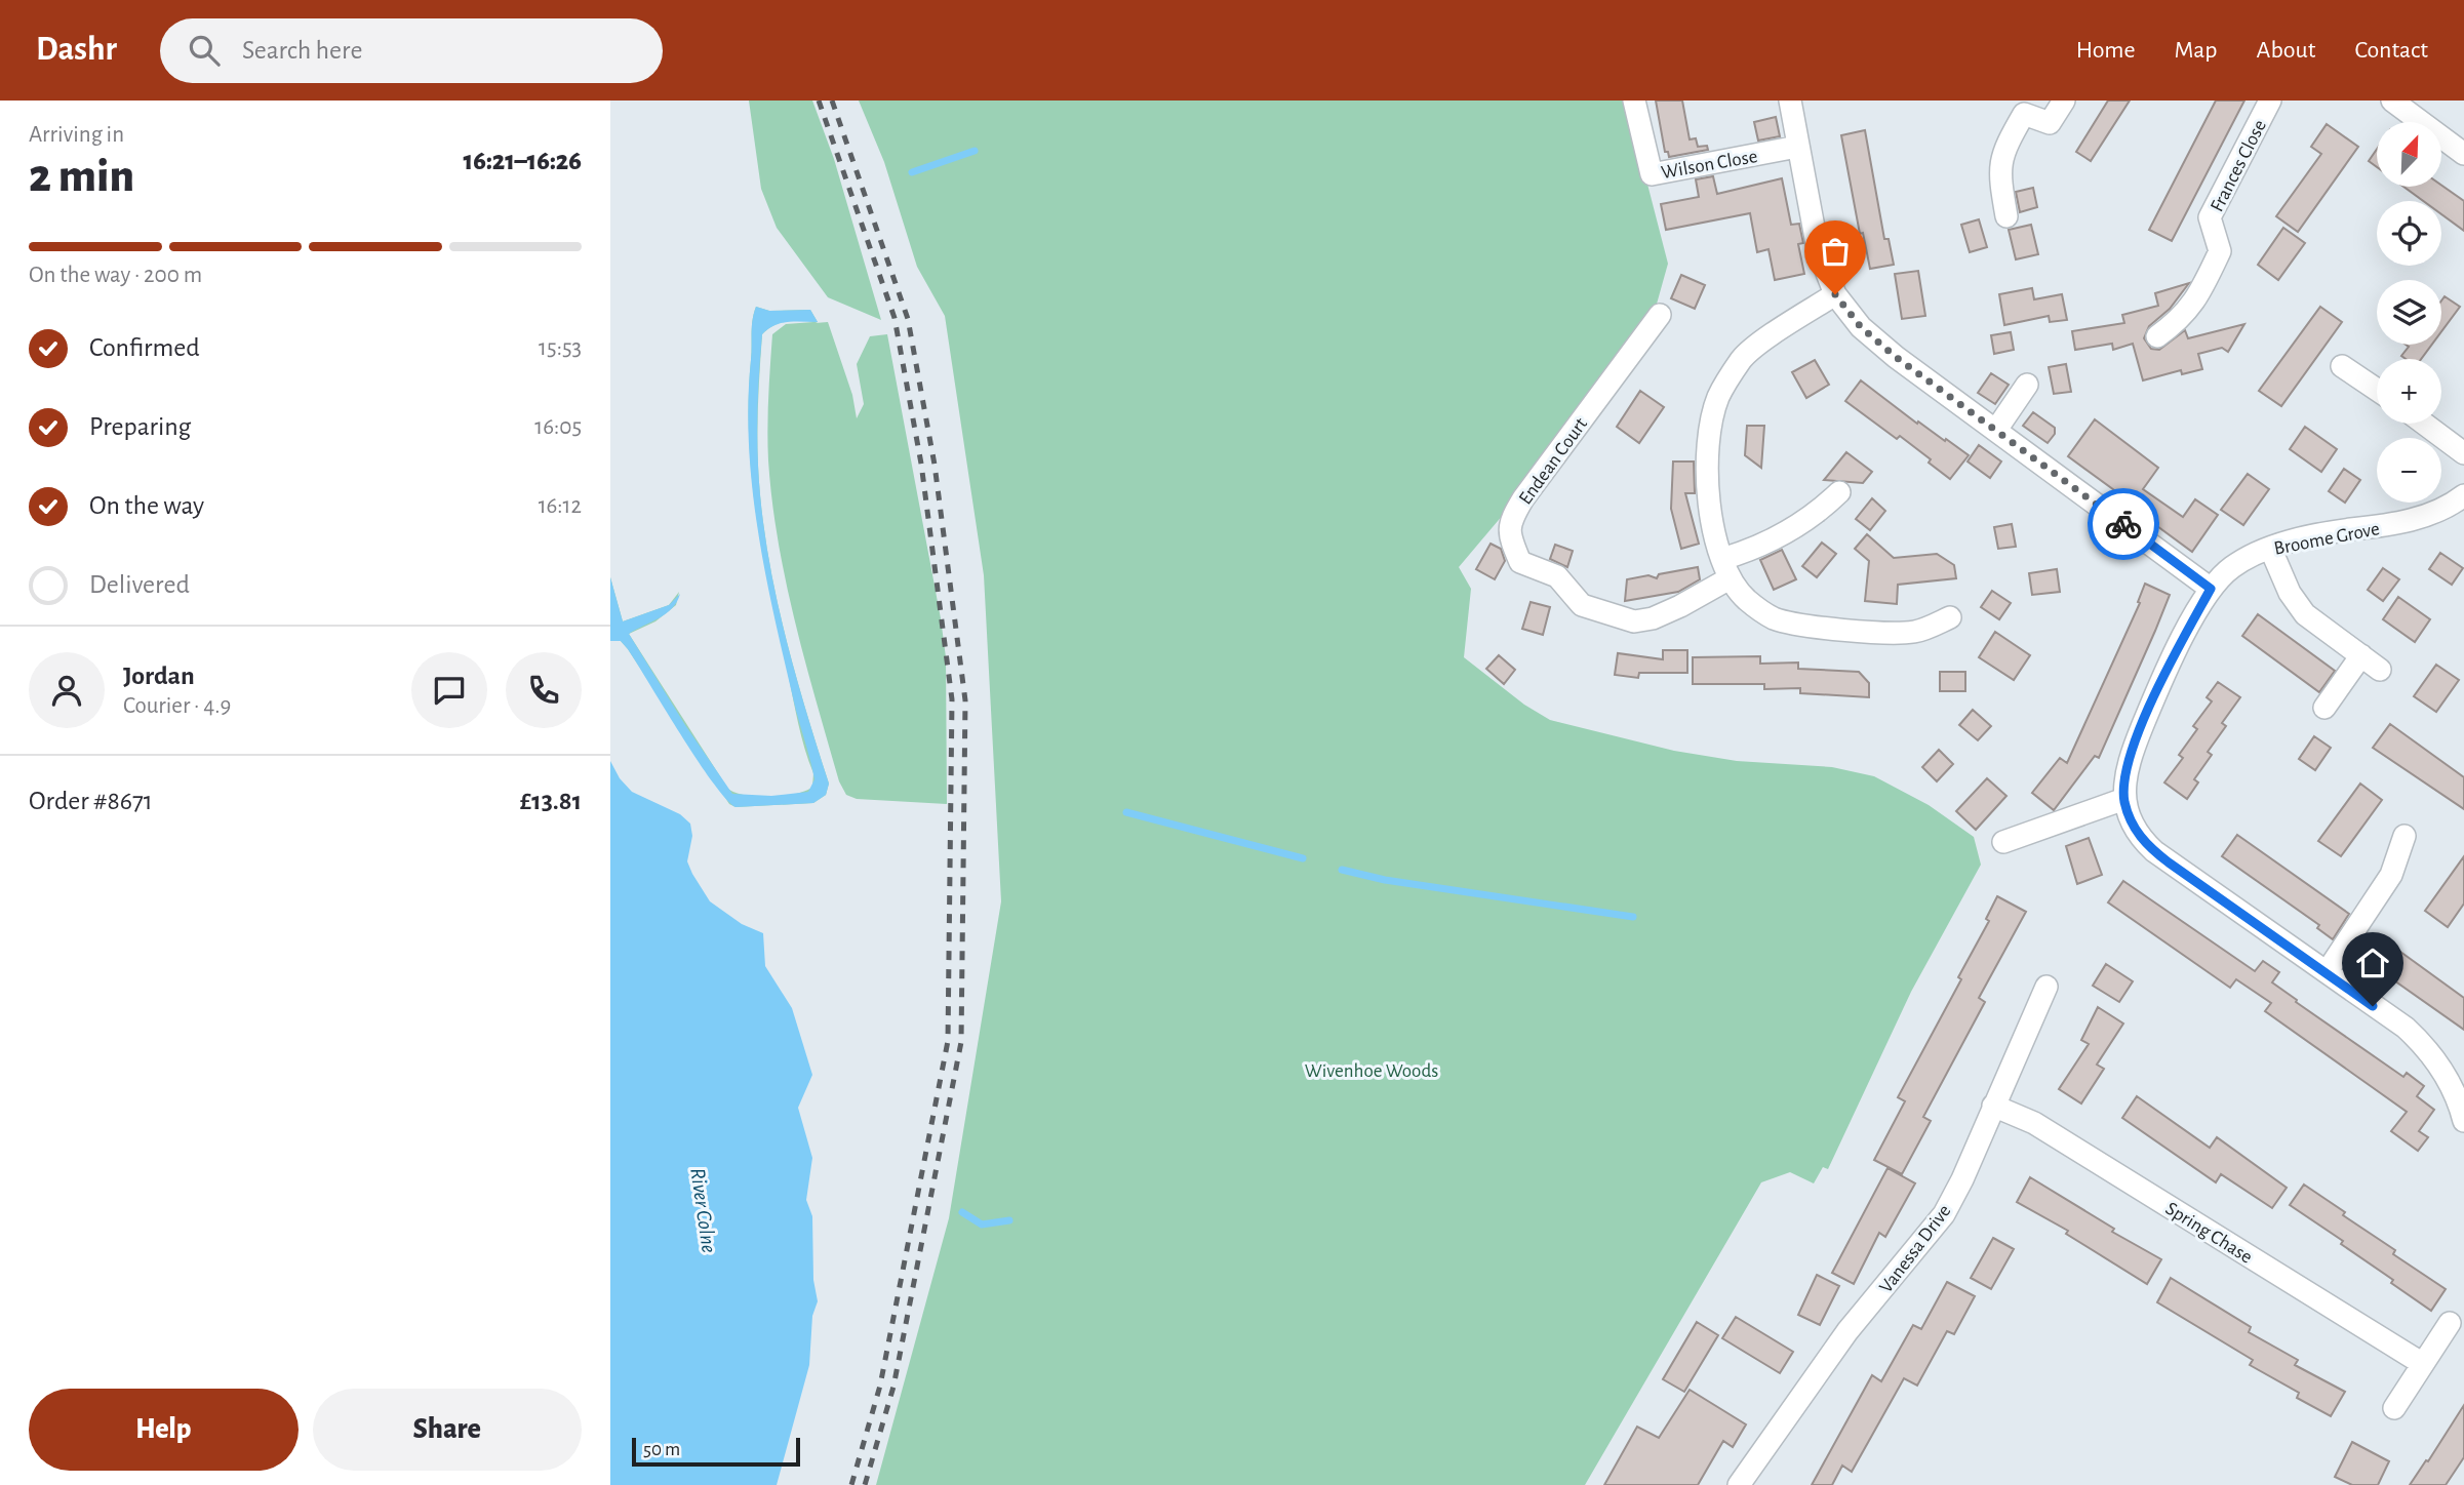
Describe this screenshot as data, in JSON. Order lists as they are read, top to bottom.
{
  "streets": {
    "street": [
      "Wilson Close",
      "Frances Close",
      "Endean Court",
      "Broome Grove",
      "Spring Chase",
      "Vanessa Drive"
    ]
  },
  "crossings": [
    ["Spring Chase", "Vanessa Drive"]
  ],
  "water": ["River Colne"],
  "parks": ["Wivenhoe Woods"],
  "scale_bar": "50 m",
  "north": "top right",
  "page": {
    "header": "Dashr",
    "search": "Search here",
    "nav": [
      "Home",
      "Map",
      "About",
      "Contact"
    ],
    "heading": ["2 min", "Arriving in", "16:21–16:26"],
    "panel": [
      "Jordan",
      "Courier · 4.9",
      "Order #8671",
      "£13.81"
    ],
    "map_buttons": ["+", "−"],
    "bar": "On the way · 200 m",
    "list": [
      ["Confirmed", "15:53"],
      ["Preparing", "16:05"],
      ["On the way", "16:12"],
      "Delivered"
    ],
    "buttons": ["Help", "Share"],
    "scale": "50 m"
  }
}
